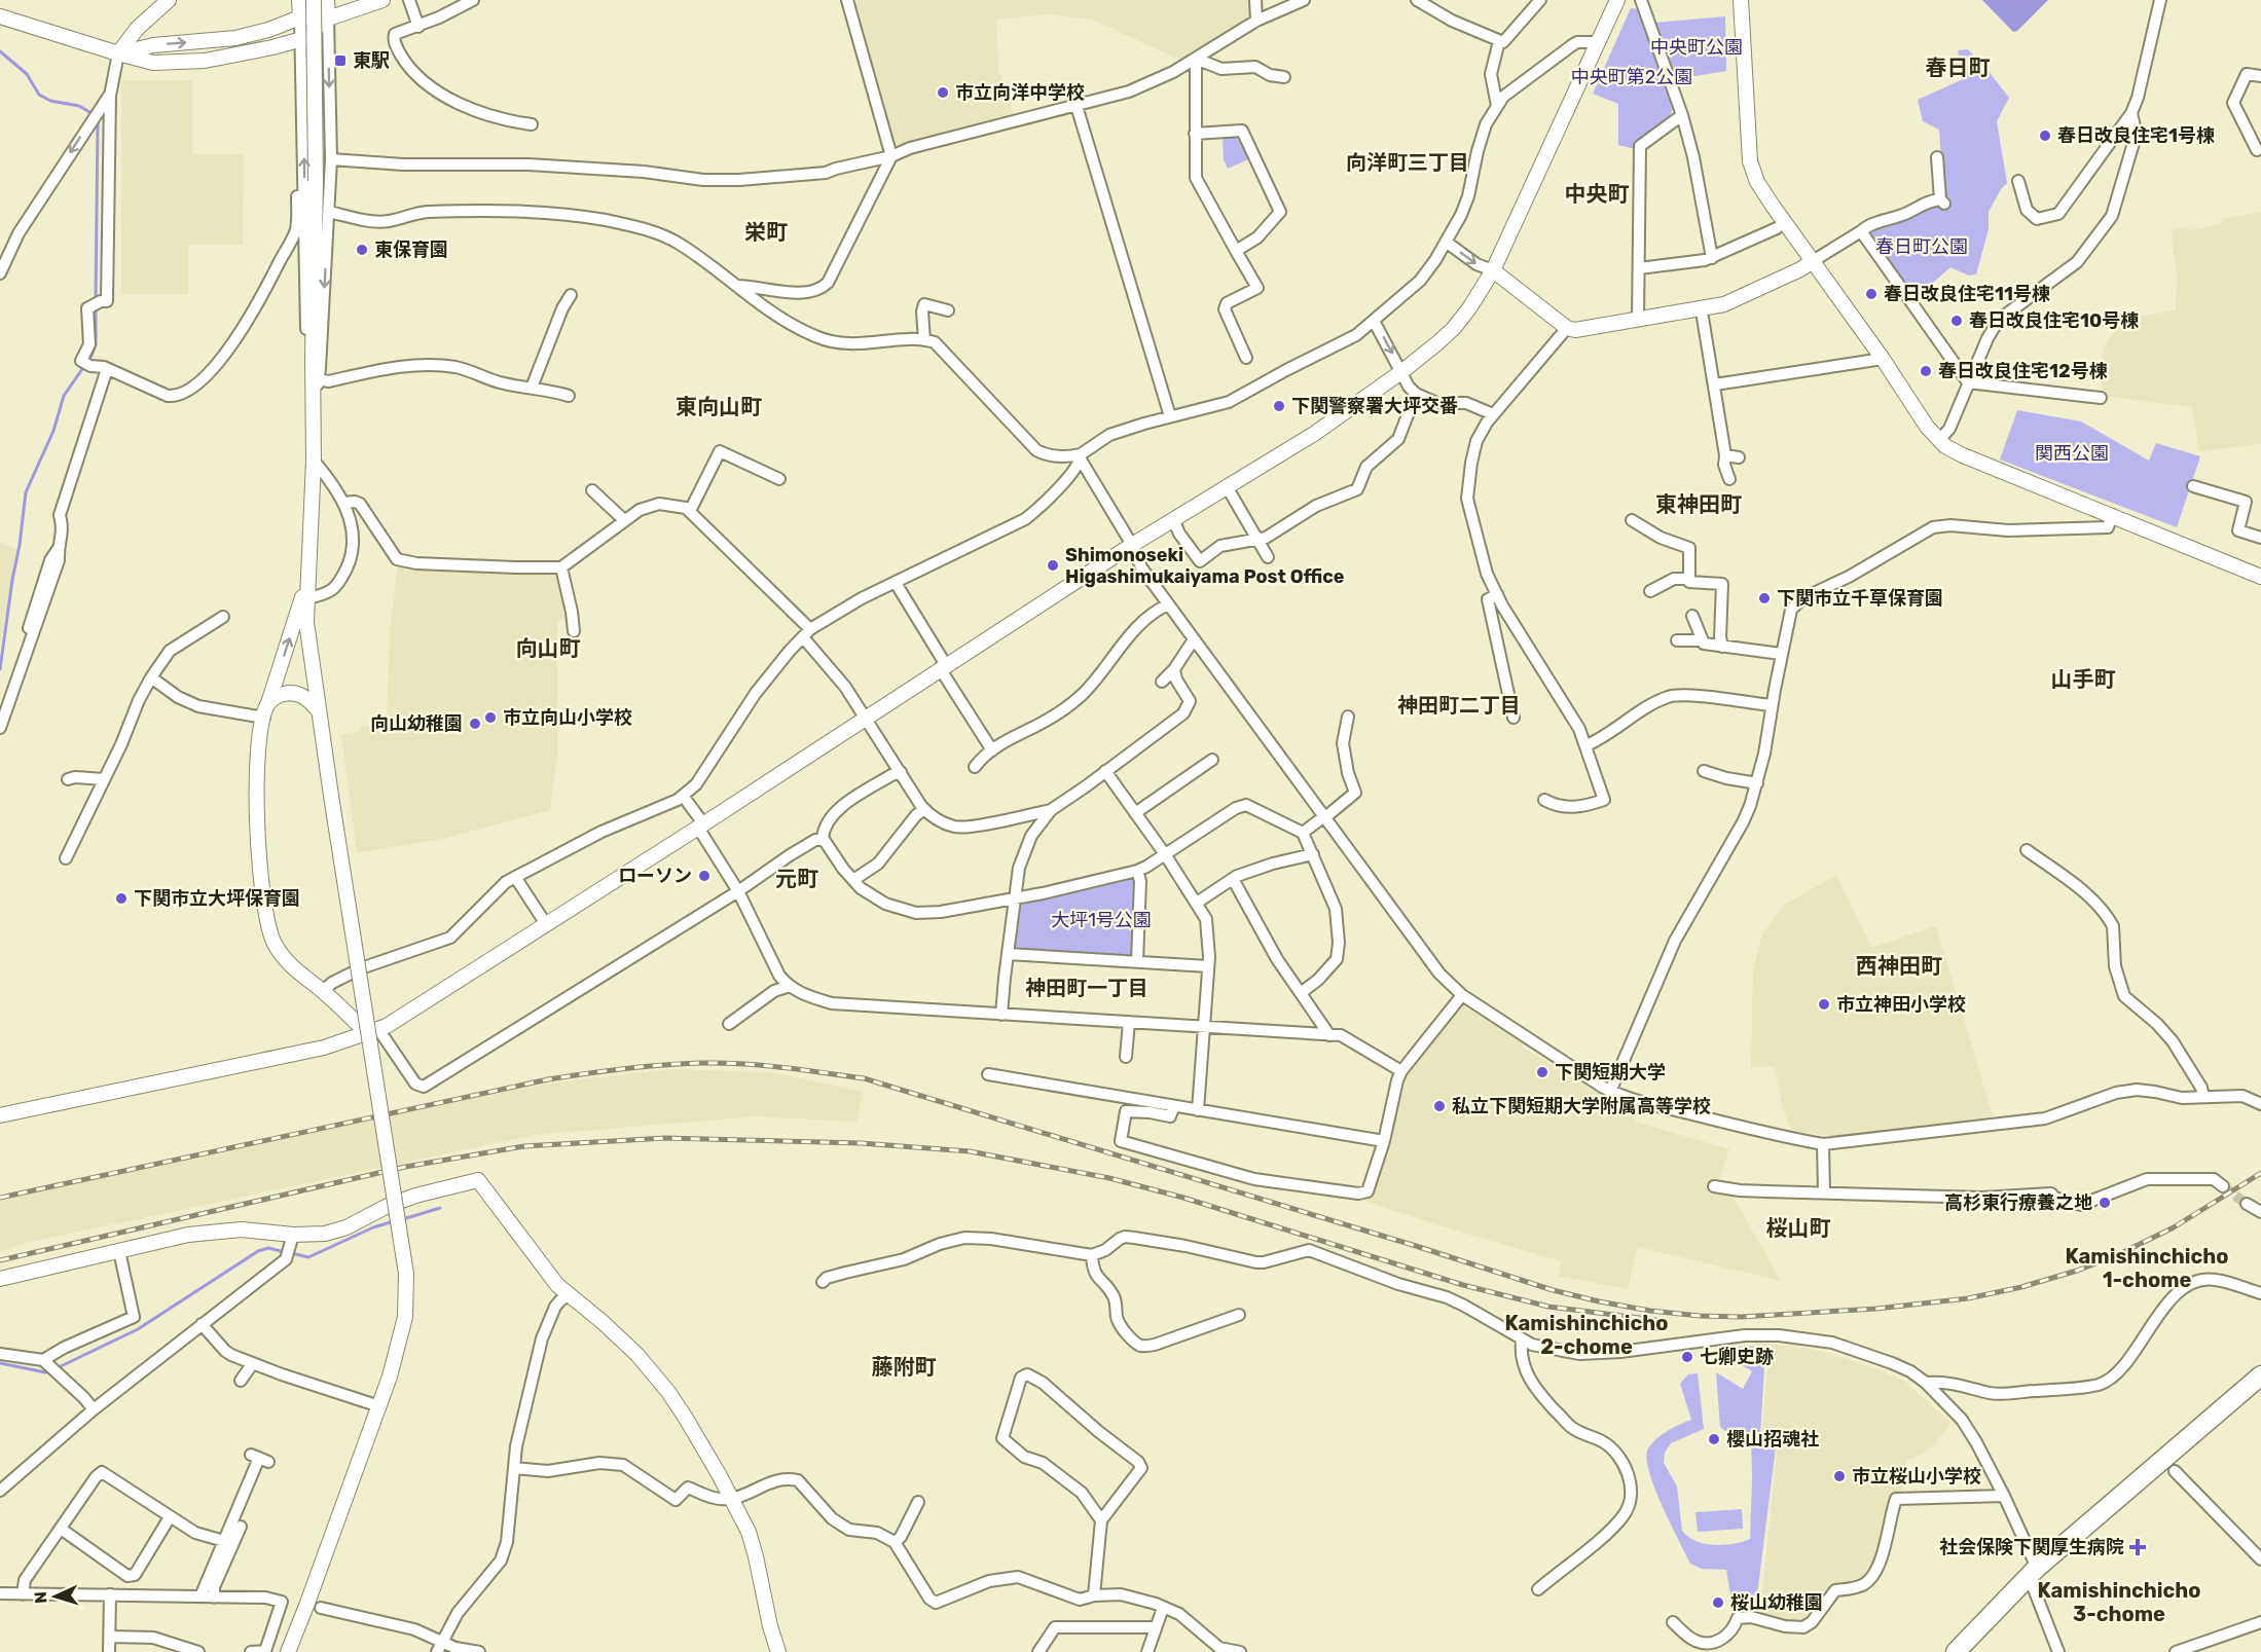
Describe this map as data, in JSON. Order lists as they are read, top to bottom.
{
  "districts": [
    "春日町",
    "向洋町三丁目",
    "中央町",
    "栄町",
    "東向山町",
    "東神田町",
    "向山町",
    "山手町",
    "神田町二丁目",
    "元町",
    "西神田町",
    "神田町一丁目",
    "桜山町",
    "Kamishinchicho 1-chome",
    "Kamishinchicho 2-chome",
    "藤附町",
    "Kamishinchicho 3-chome"
  ],
  "parks": [
    "中央町公園",
    "中央町第2公園",
    "春日町公園",
    "関西公園",
    "大坪1号公園"
  ],
  "places": {
    "transit": ["東駅"],
    "other": [
      "市立向洋中学校",
      "春日改良住宅1号棟",
      "東保育園",
      "春日改良住宅11号棟",
      "春日改良住宅10号棟",
      "春日改良住宅12号棟",
      "下関警察署大坪交番",
      "Shimonoseki Higashimukaiyama Post Office",
      "下関市立千草保育園",
      "市立向山小学校",
      "向山幼稚園",
      "ローソン",
      "下関市立大坪保育園",
      "市立神田小学校",
      "下関短期大学",
      "私立下関短期大学附属高等学校",
      "高杉東行療養之地",
      "七卿史跡",
      "櫻山招魂社",
      "市立桜山小学校",
      "桜山幼稚園"
    ],
    "health": ["社会保険下関厚生病院"]
  },
  "north": "left"
}
